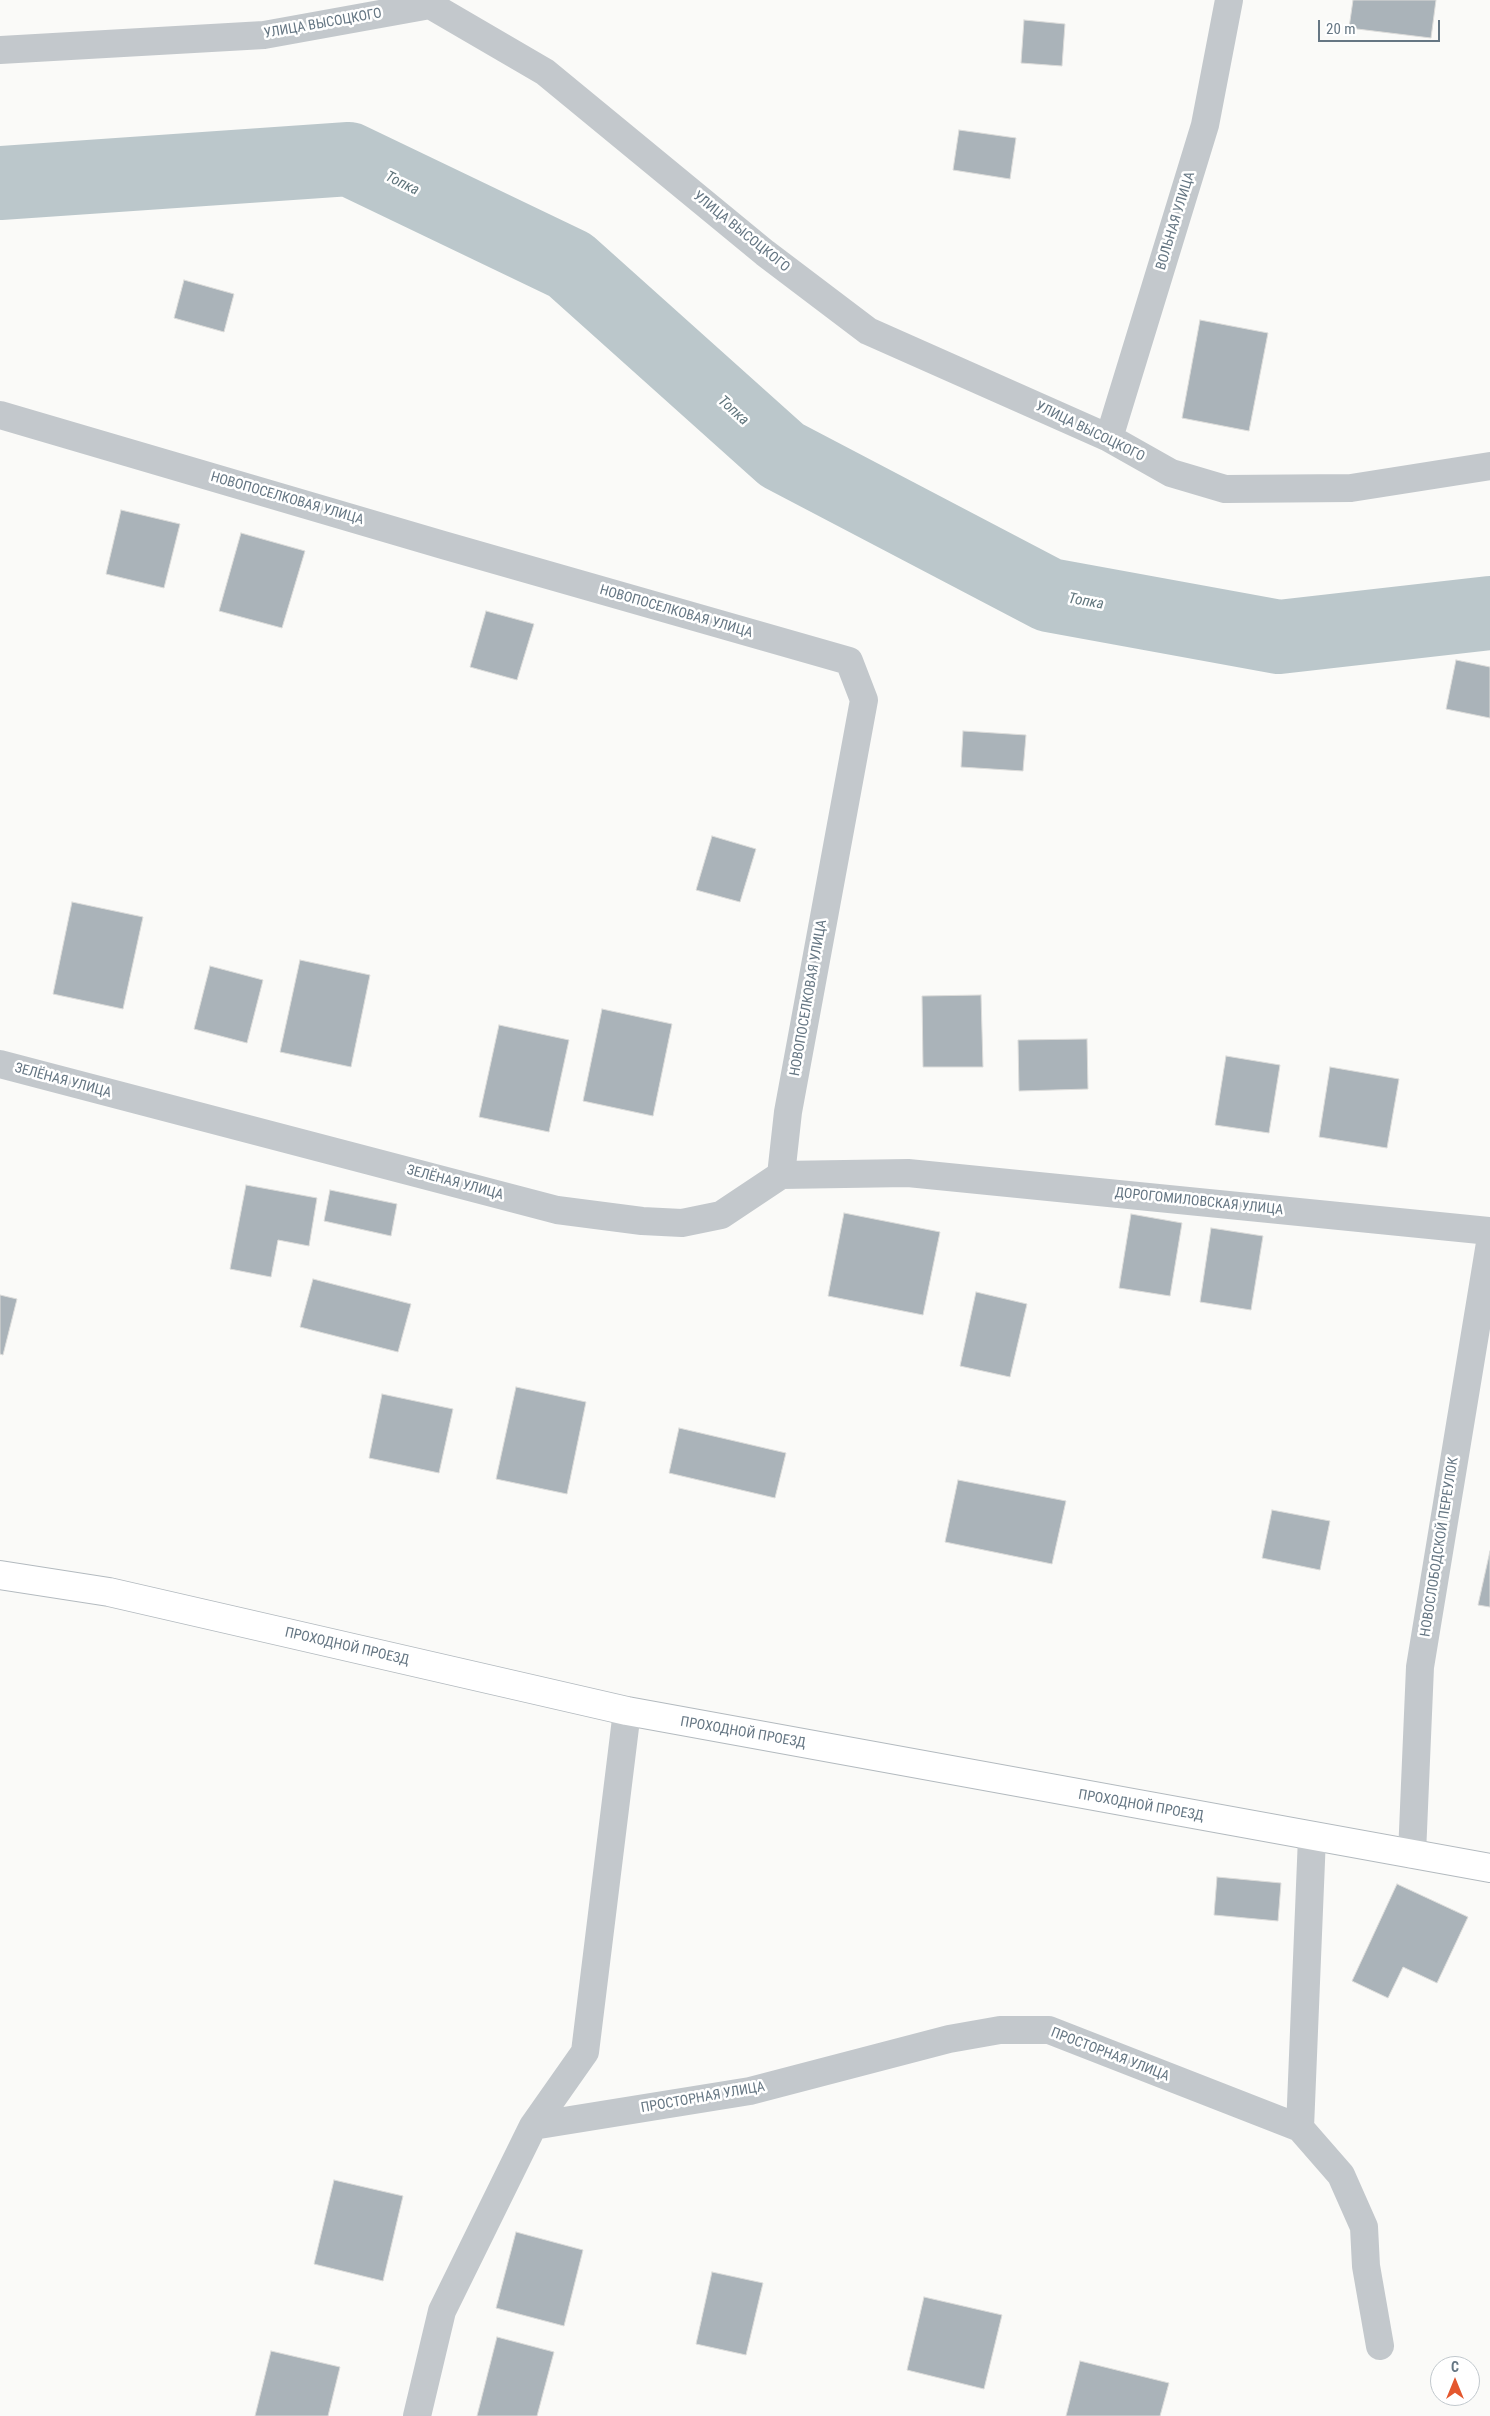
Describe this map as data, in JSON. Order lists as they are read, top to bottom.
{
  "streets": {
    "street": [
      "УЛИЦА ВЫСОЦКОГО",
      "ВОЛЬНАЯ УЛИЦА",
      "НОВОПОСЕЛКОВАЯ УЛИЦА",
      "ЗЕЛЁНАЯ УЛИЦА",
      "ДОРОГОМИЛОВСКАЯ УЛИЦА",
      "НОВОСЛОБОДСКОЙ ПЕРЕУЛОК",
      "ПРОХОДНОЙ ПРОЕЗД",
      "ПРОСТОРНАЯ УЛИЦА"
    ]
  },
  "crossings": [
    ["УЛИЦА ВЫСОЦКОГО", "ВОЛЬНАЯ УЛИЦА"],
    ["НОВОПОСЕЛКОВАЯ УЛИЦА", "ЗЕЛЁНАЯ УЛИЦА"],
    ["НОВОПОСЕЛКОВАЯ УЛИЦА", "ДОРОГОМИЛОВСКАЯ УЛИЦА"],
    ["ЗЕЛЁНАЯ УЛИЦА", "ДОРОГОМИЛОВСКАЯ УЛИЦА"],
    ["НОВОСЛОБОДСКОЙ ПЕРЕУЛОК", "ПРОХОДНОЙ ПРОЕЗД"]
  ],
  "water": ["Топка"],
  "scale_bar": "20 m",
  "north": "top"
}
